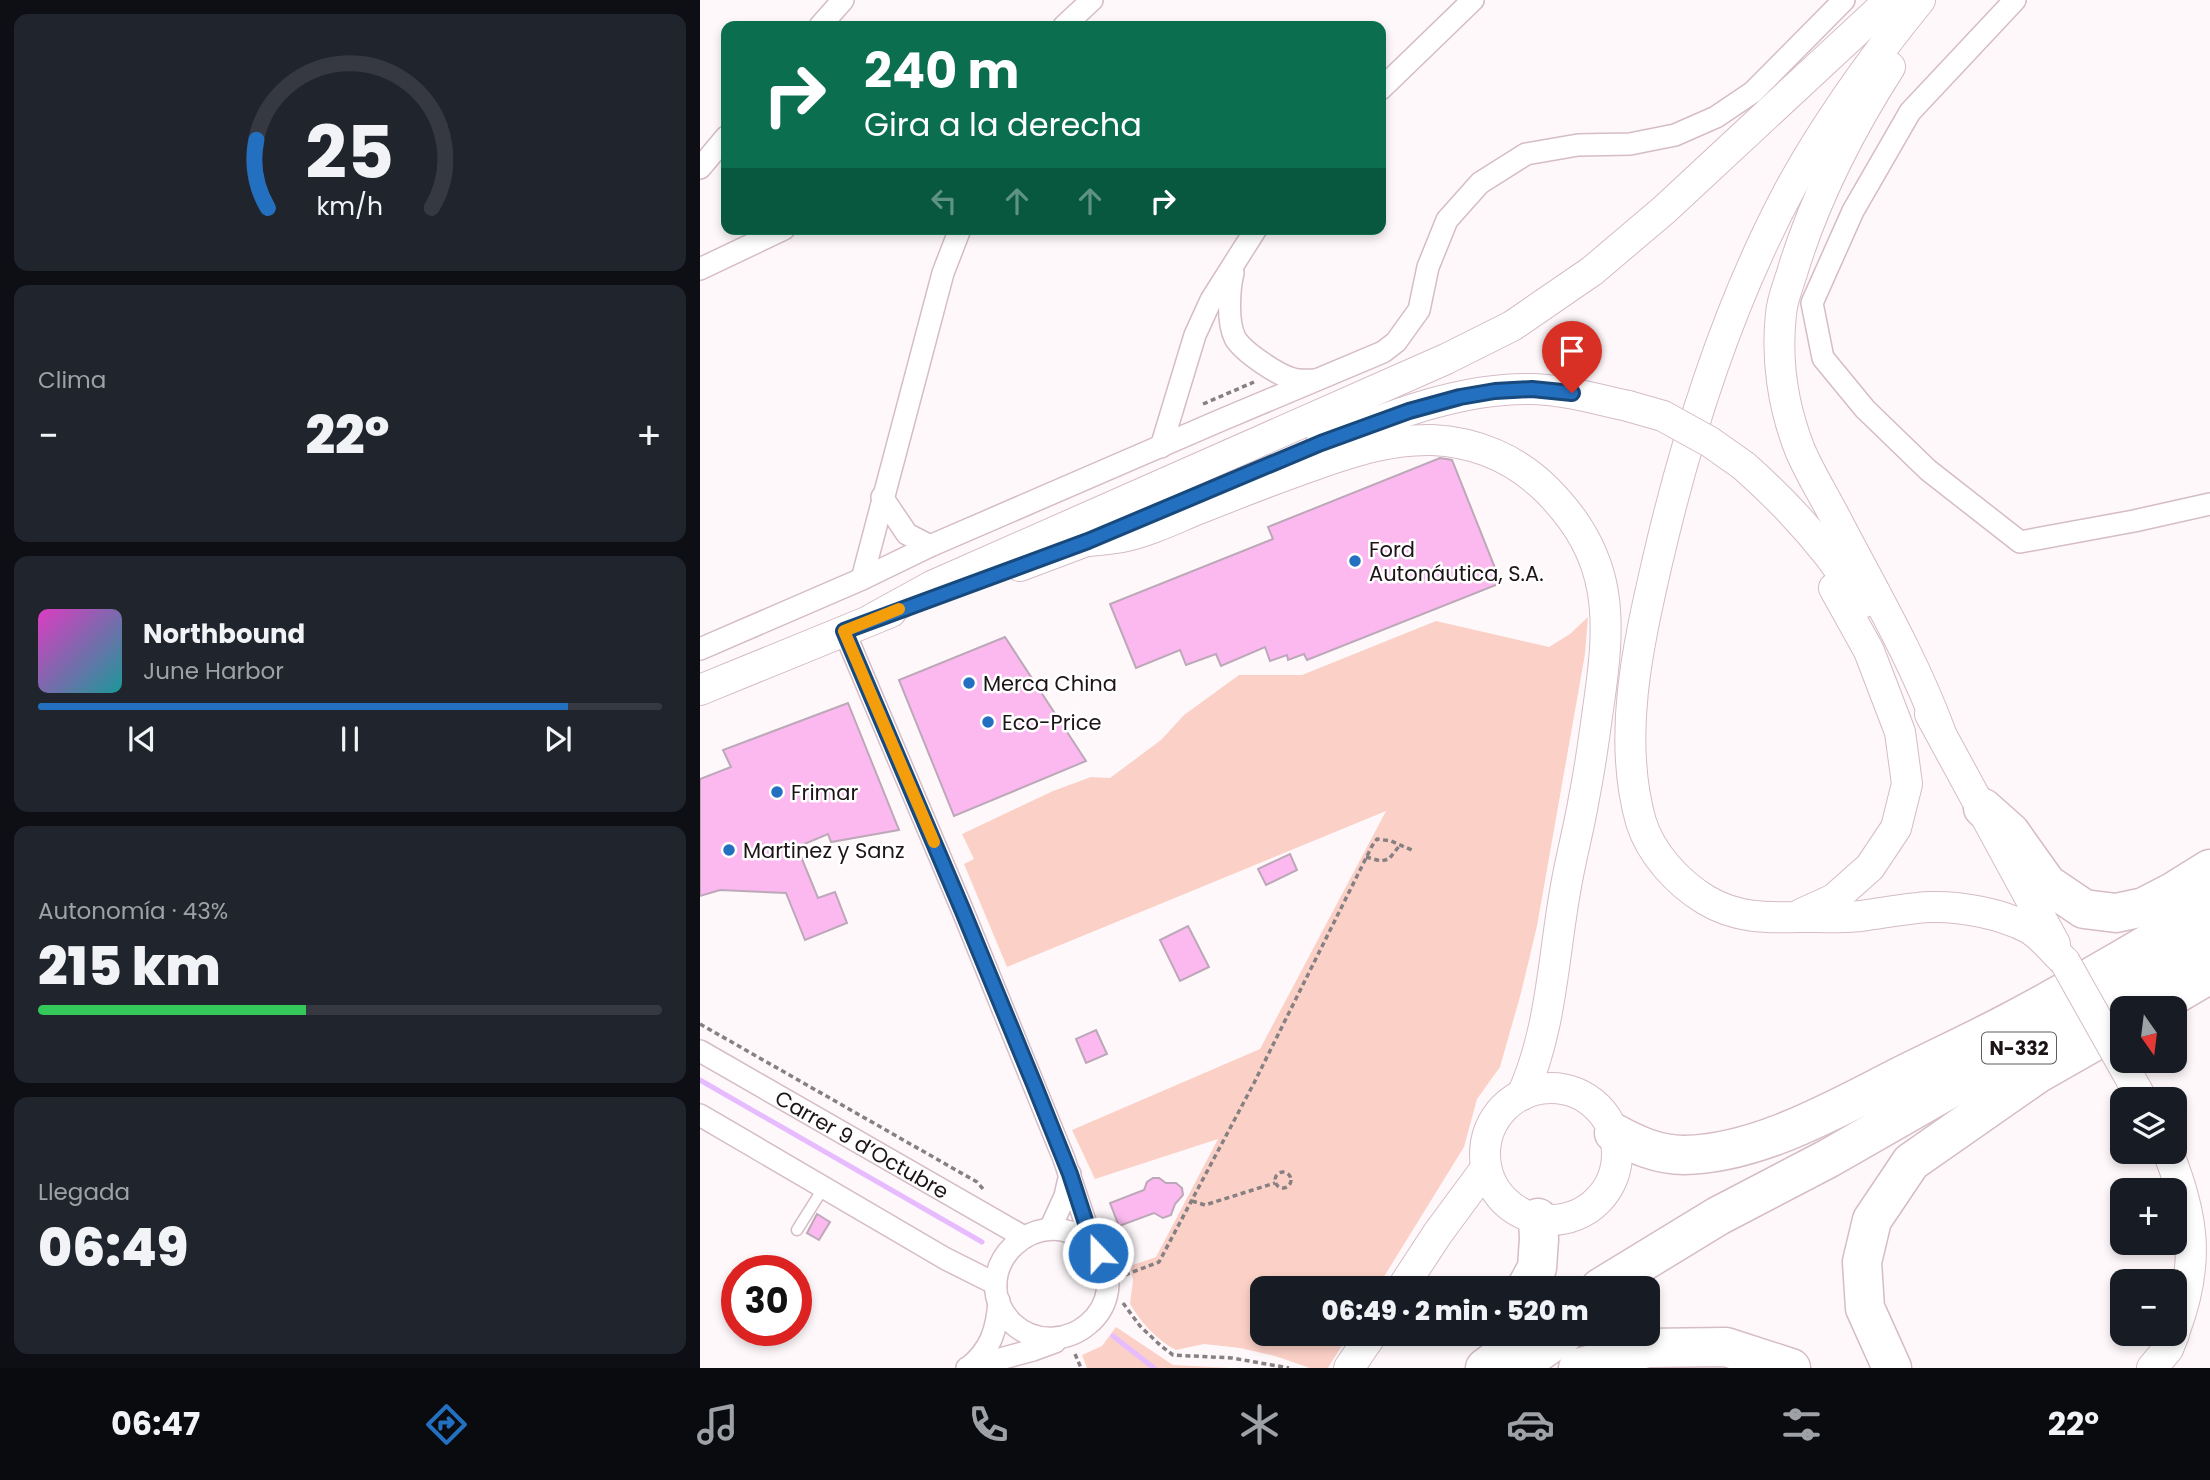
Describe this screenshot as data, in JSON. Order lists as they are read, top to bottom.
{
  "streets": {
    "highway": ["N-332"],
    "street": ["Carrer 9 d’Octubre"]
  },
  "places": [
    "Ford Autonáutica, S.A.",
    "Merca China",
    "Eco-Price",
    "Frimar",
    "Martinez y Sanz"
  ],
  "north": "bottom",
  "page": {
    "turn": ["240 m", "Gira a la derecha"],
    "tile": [
      "Clima",
      ["Autonomía · 43%", "215 km"],
      ["Llegada", "06:49"]
    ],
    "heat": ["−", "22°", "+"],
    "song": ["Northbound", "June Harbor"],
    "map_buttons": ["+", "−"],
    "limit": "30",
    "trip": "06:49 · 2 min · 520 m",
    "tabs": ["06:47", "22°"],
    "gauge": ["25", "km/h"]
  }
}
